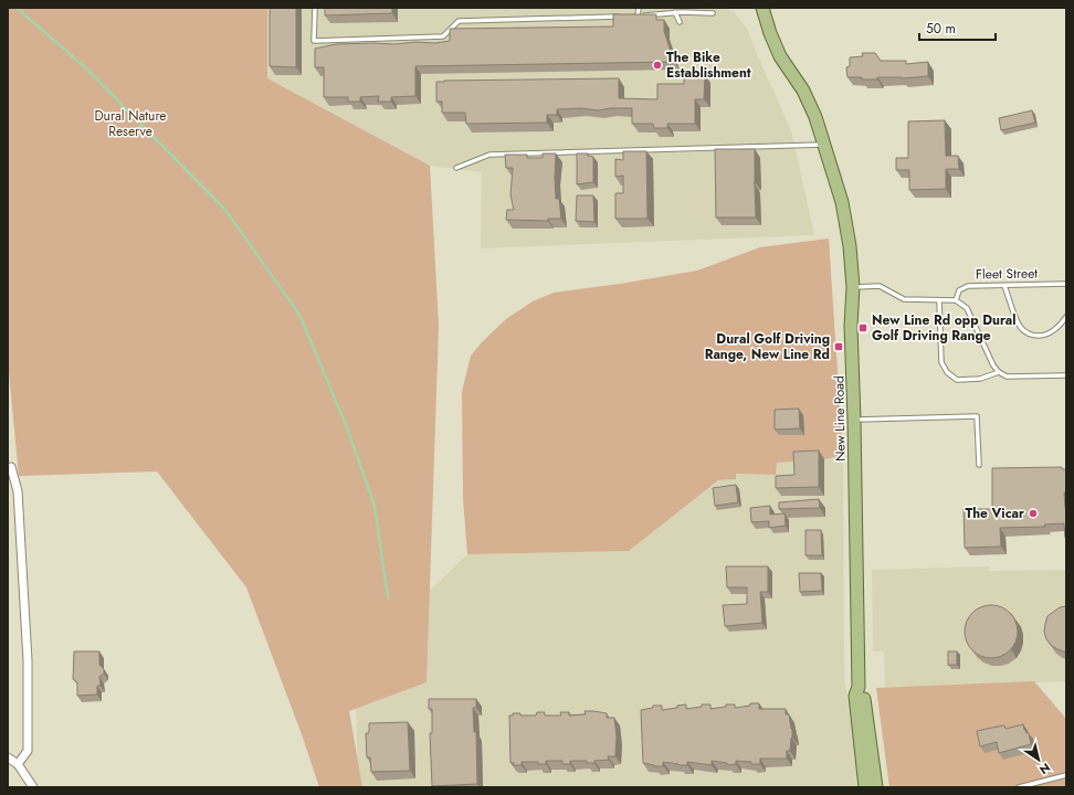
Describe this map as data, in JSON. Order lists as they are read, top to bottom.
{
  "streets": {
    "main road": ["New Line Road"],
    "lane": ["Fleet Street"]
  },
  "parks": ["Dural Nature Reserve"],
  "places": {
    "other": ["The Bike Establishment", "The Vicar"],
    "transit": ["New Line Rd opp Dural Golf Driving Range", "Dural Golf Driving Range, New Line Rd"]
  },
  "scale_bar": "50 m",
  "north": "bottom right"
}
